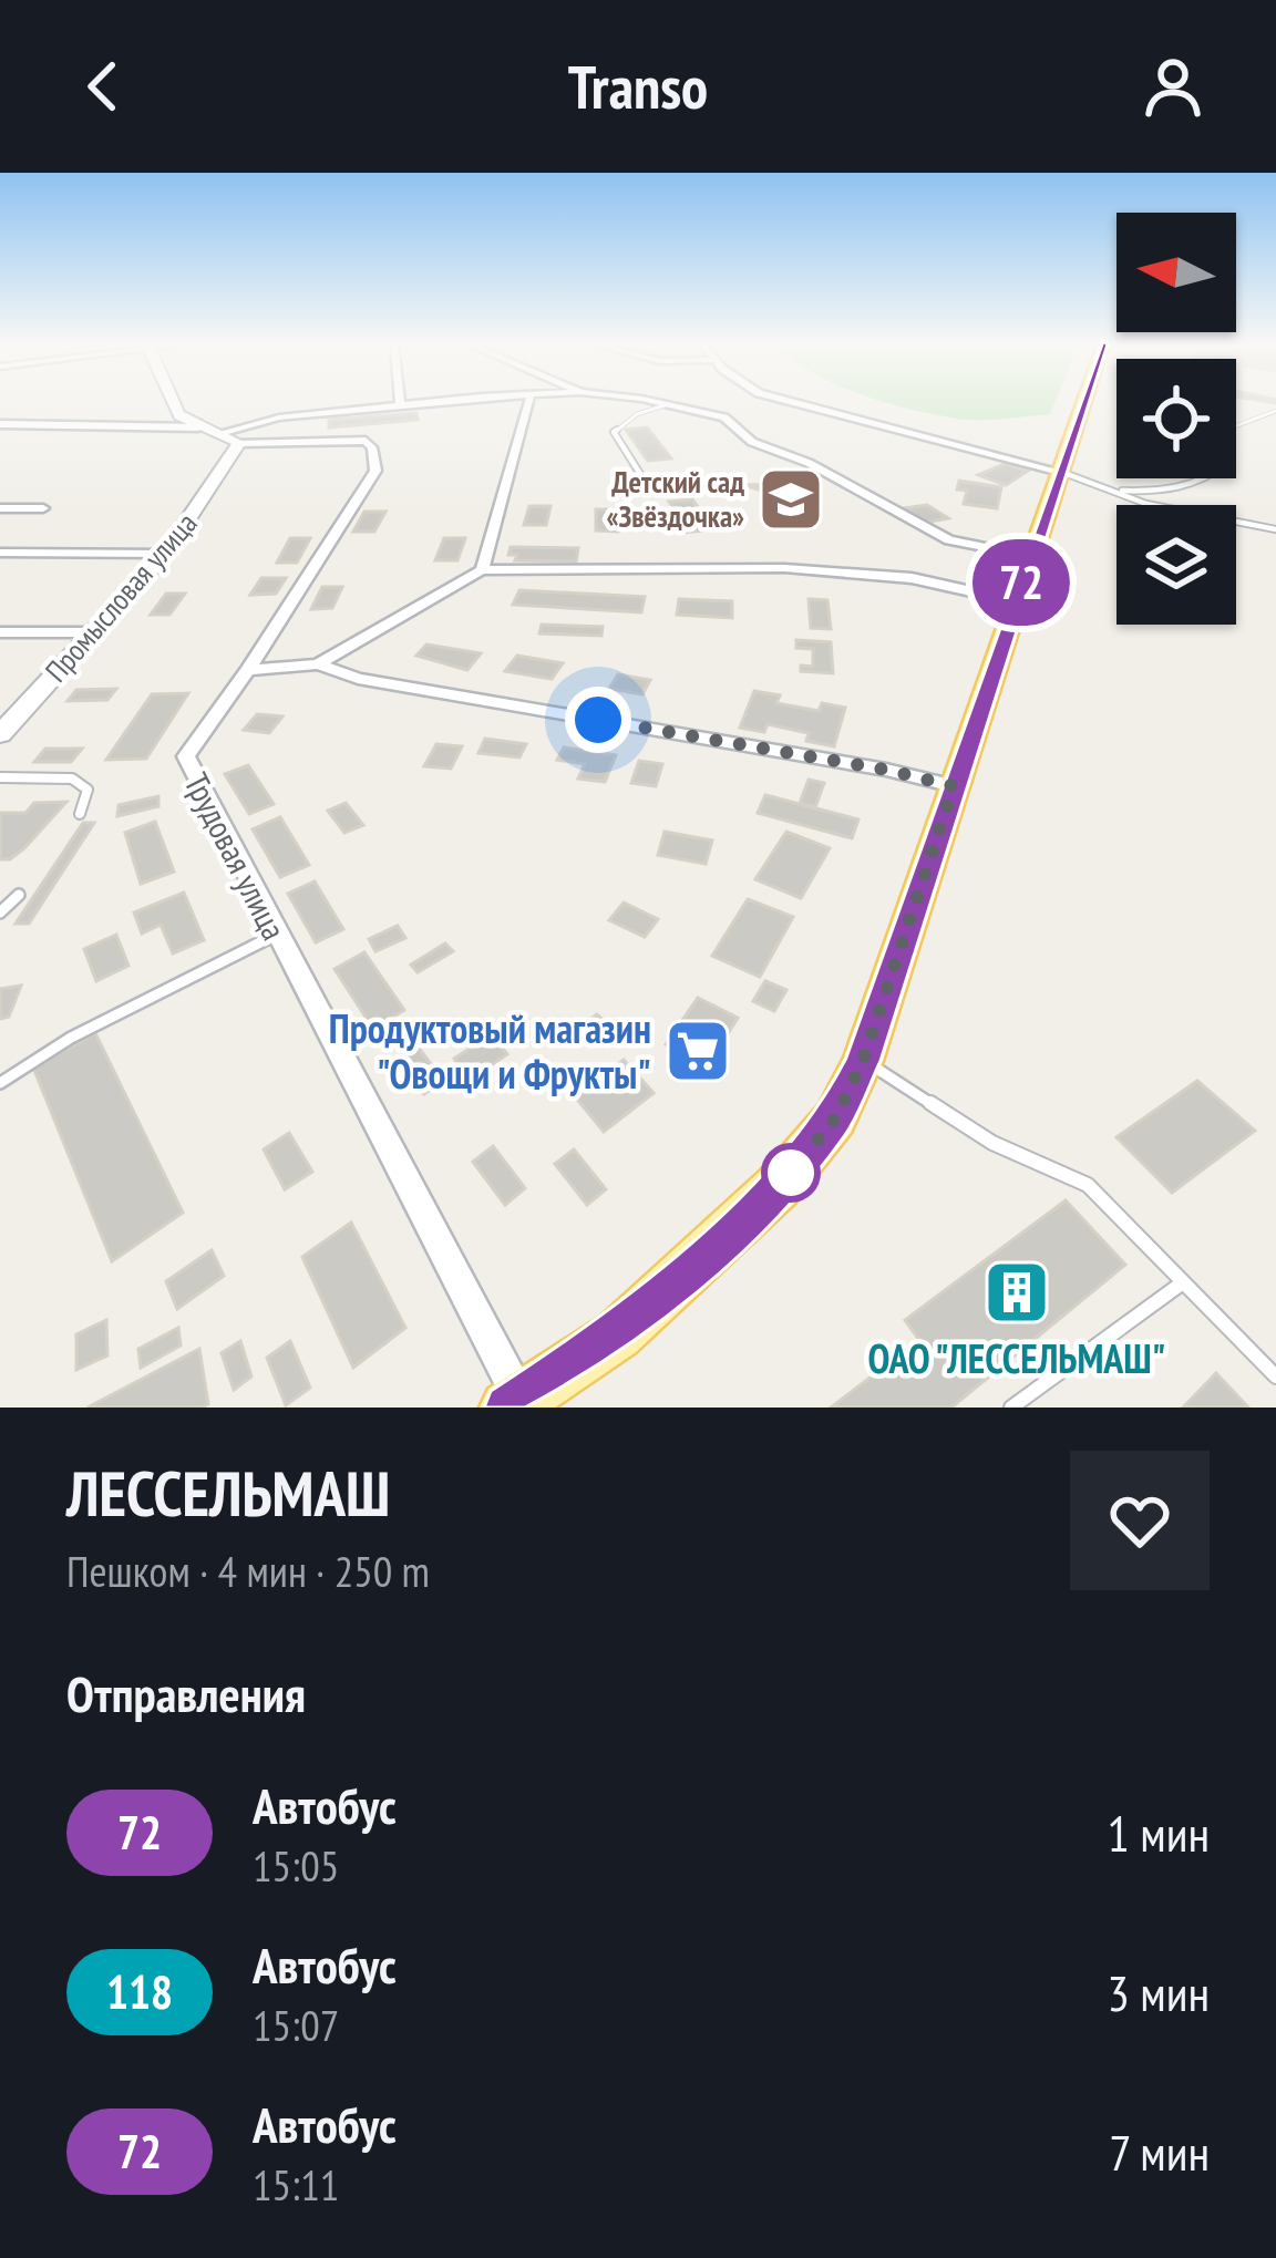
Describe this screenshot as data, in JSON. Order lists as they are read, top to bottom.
{
  "streets": {
    "street": ["Промысловая улица", "Трудовая улица"]
  },
  "crossings": [
    ["Промысловая улица", "Трудовая улица"]
  ],
  "places": {
    "school or university": ["Детский сад «Звёздочка»"],
    "supermarket": ["Продуктовый магазин \"Овощи и Фрукты\""],
    "building": ["ОАО \"ЛЕССЕЛЬМАШ\""]
  },
  "lines": ["bus line 72"],
  "north": "left",
  "page": {
    "header": "Transo",
    "on_map": "72",
    "heading": [
      ["ЛЕССЕЛЬМАШ", "Пешком · 4 мин · 250 m"],
      "Отправления"
    ],
    "list": [
      {
        "mark": "72",
        "name": "Автобус",
        "note": "15:05",
        "value": "1 мин"
      },
      {
        "mark": "118",
        "name": "Автобус",
        "note": "15:07",
        "value": "3 мин"
      },
      {
        "mark": "72",
        "name": "Автобус",
        "note": "15:11",
        "value": "7 мин"
      }
    ]
  }
}
